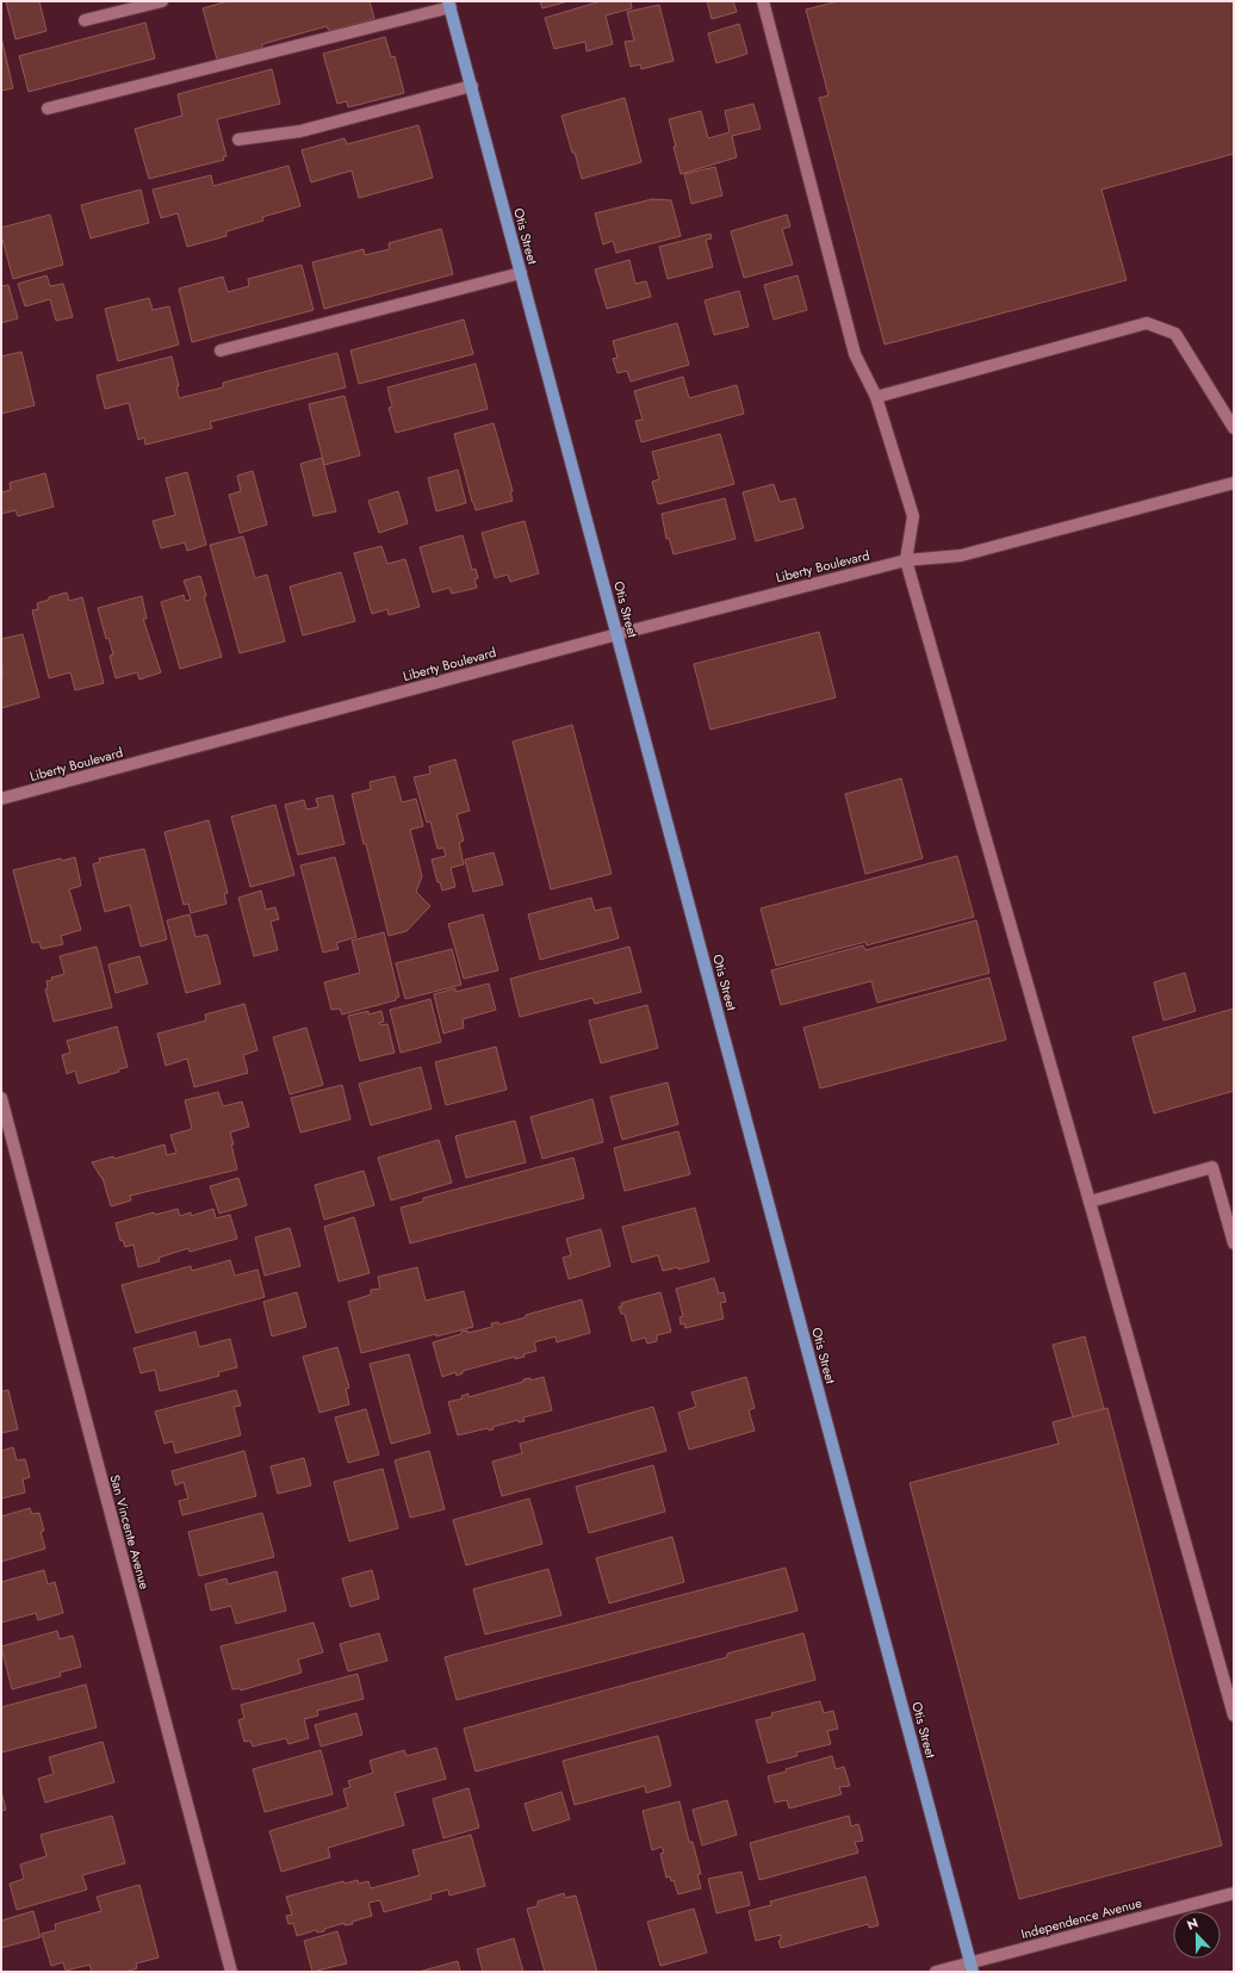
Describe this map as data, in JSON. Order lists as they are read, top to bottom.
{
  "streets": {
    "main road": ["Otis Street"],
    "street": ["Liberty Boulevard", "San Vincente Avenue", "Independence Avenue"]
  },
  "crossings": [
    ["Otis Street", "Liberty Boulevard"],
    ["Otis Street", "Independence Avenue"]
  ],
  "north": "top"
}
